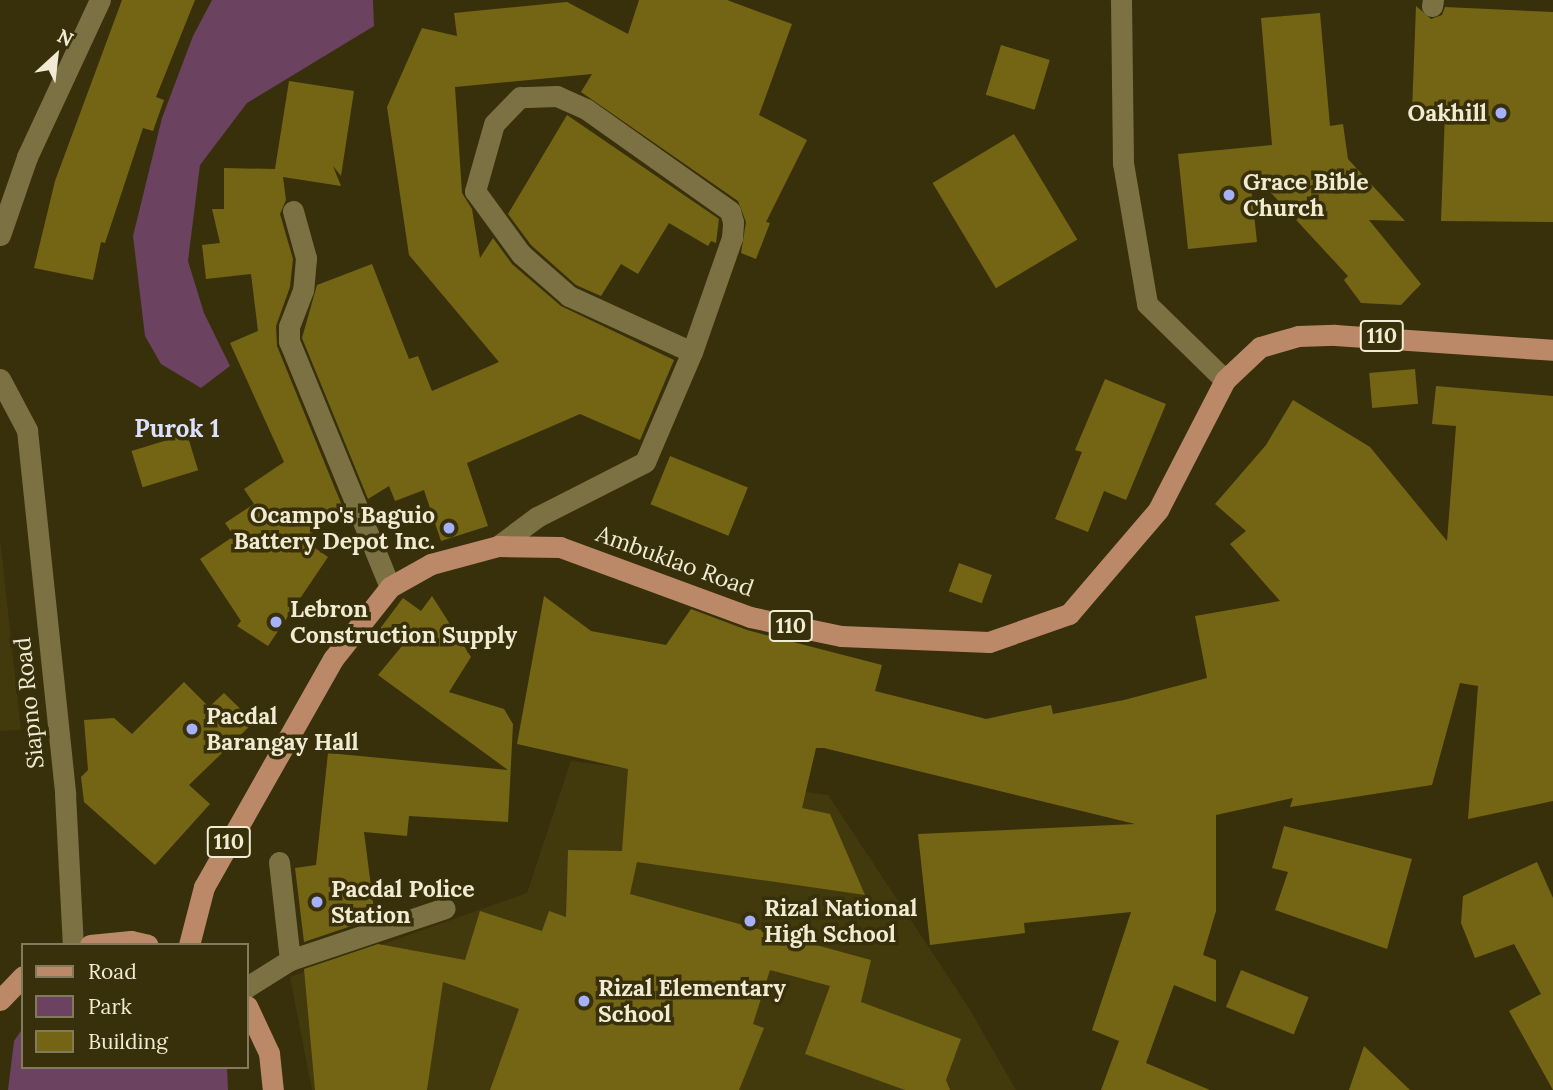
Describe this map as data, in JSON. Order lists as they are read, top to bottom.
{
  "streets": {
    "main road": ["110", "Ambuklao Road"],
    "street": ["Siapno Road"]
  },
  "districts": ["Purok 1"],
  "places": [
    "Oakhill",
    "Grace Bible Church",
    "Ocampo's Baguio Battery Depot Inc.",
    "Lebron Construction Supply",
    "Pacdal Barangay Hall",
    "Pacdal Police Station",
    "Rizal National High School",
    "Rizal Elementary School"
  ],
  "legend": ["Road", "Park", "Building"],
  "north": "top right"
}
